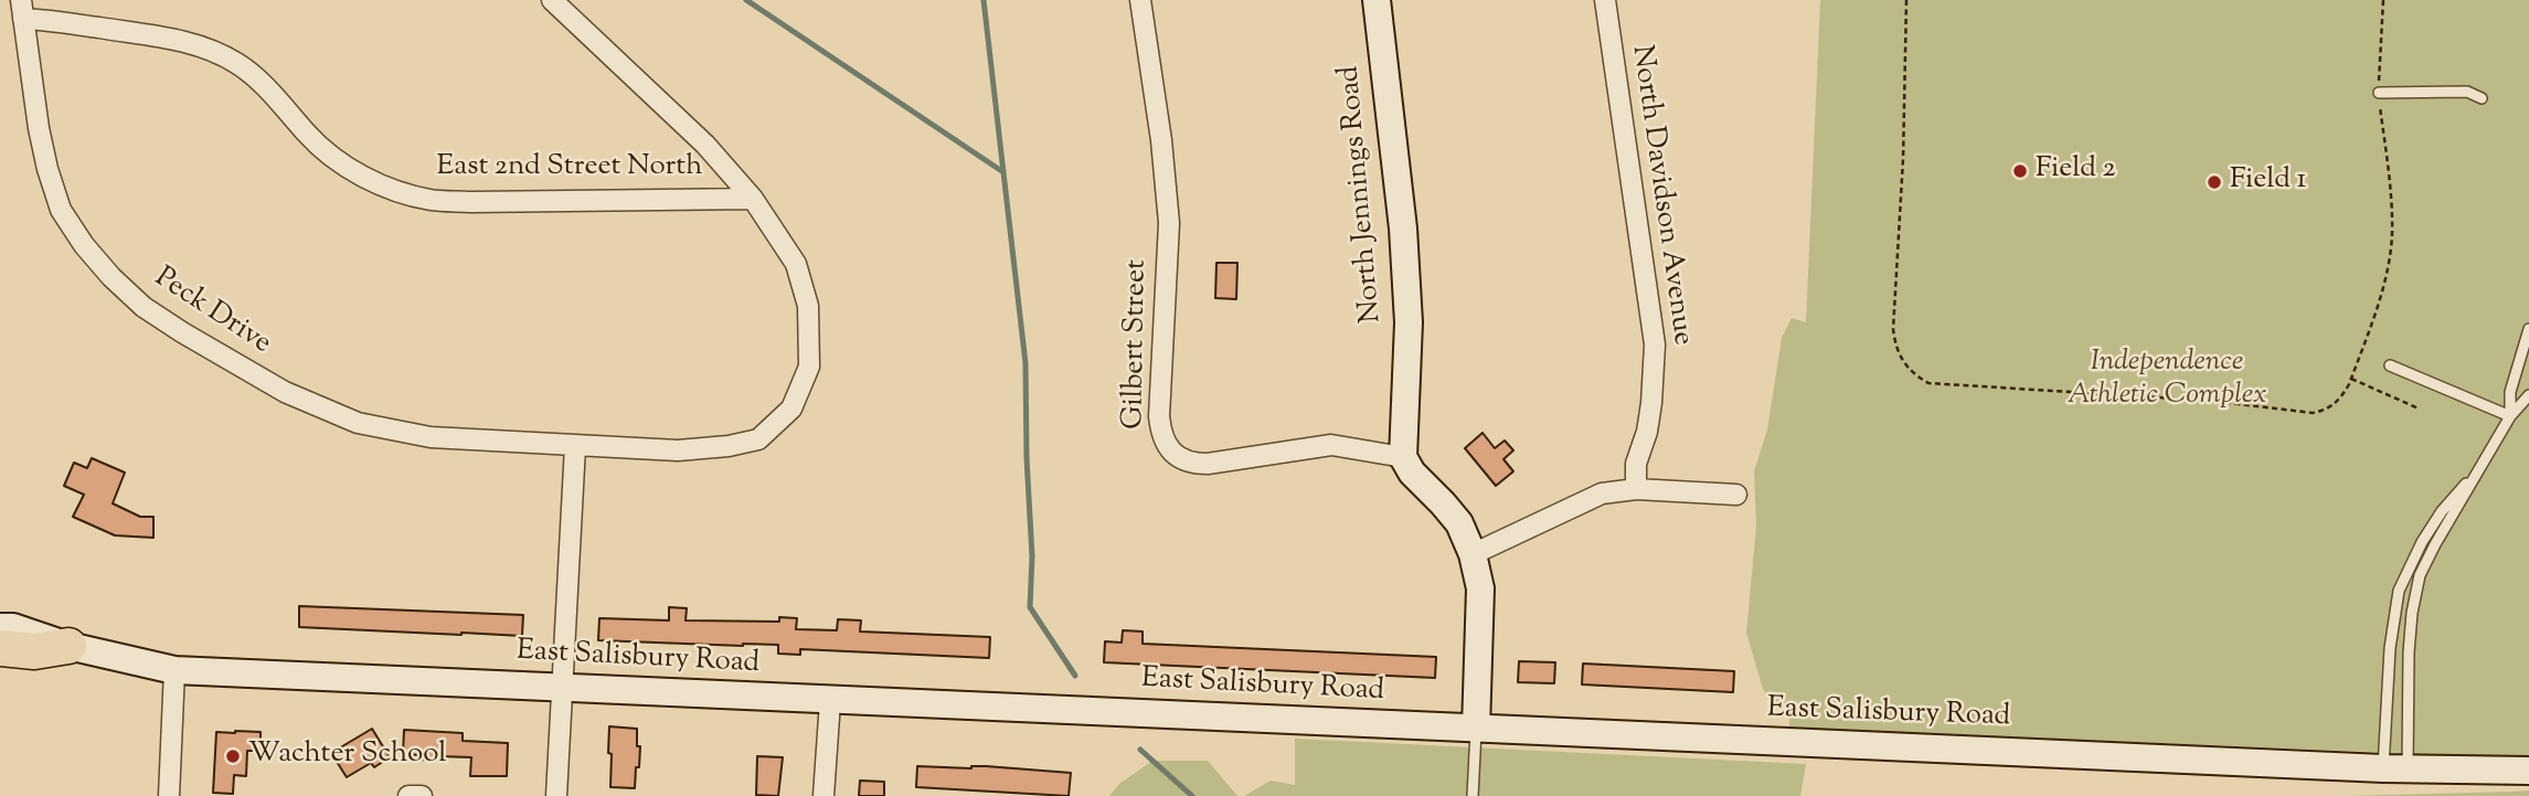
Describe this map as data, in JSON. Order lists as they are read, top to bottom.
{
  "streets": {
    "street": [
      "East 2nd Street North",
      "North Jennings Road",
      "North Davidson Avenue",
      "Peck Drive",
      "Gilbert Street",
      "East Salisbury Road"
    ]
  },
  "crossings": [
    ["East 2nd Street North", "Peck Drive"],
    ["North Jennings Road", "Gilbert Street"]
  ],
  "parks": ["Independence Athletic Complex"],
  "places": ["Field 2", "Field 1", "Wachter School"]
}
